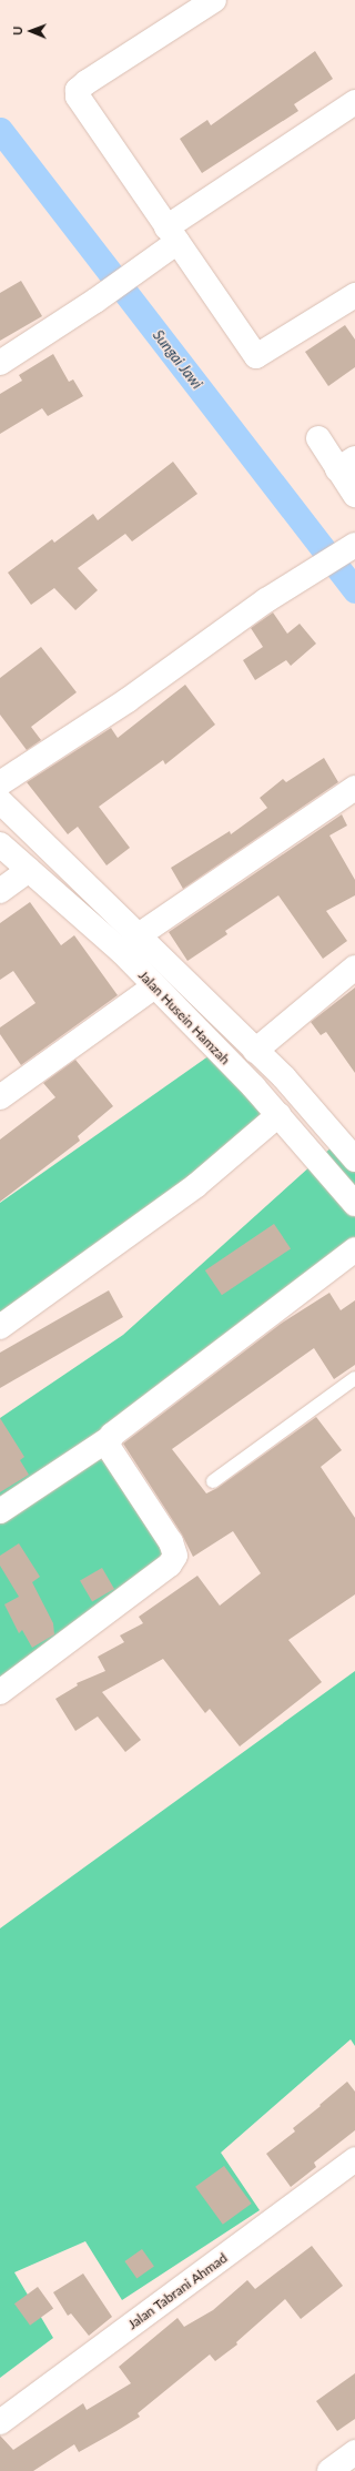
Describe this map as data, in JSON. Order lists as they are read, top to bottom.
{
  "streets": {
    "street": ["Jalan Husein Hamzah", "Jalan Tabrani Ahmad"]
  },
  "water": ["Sungai Jawi"],
  "north": "left"
}
